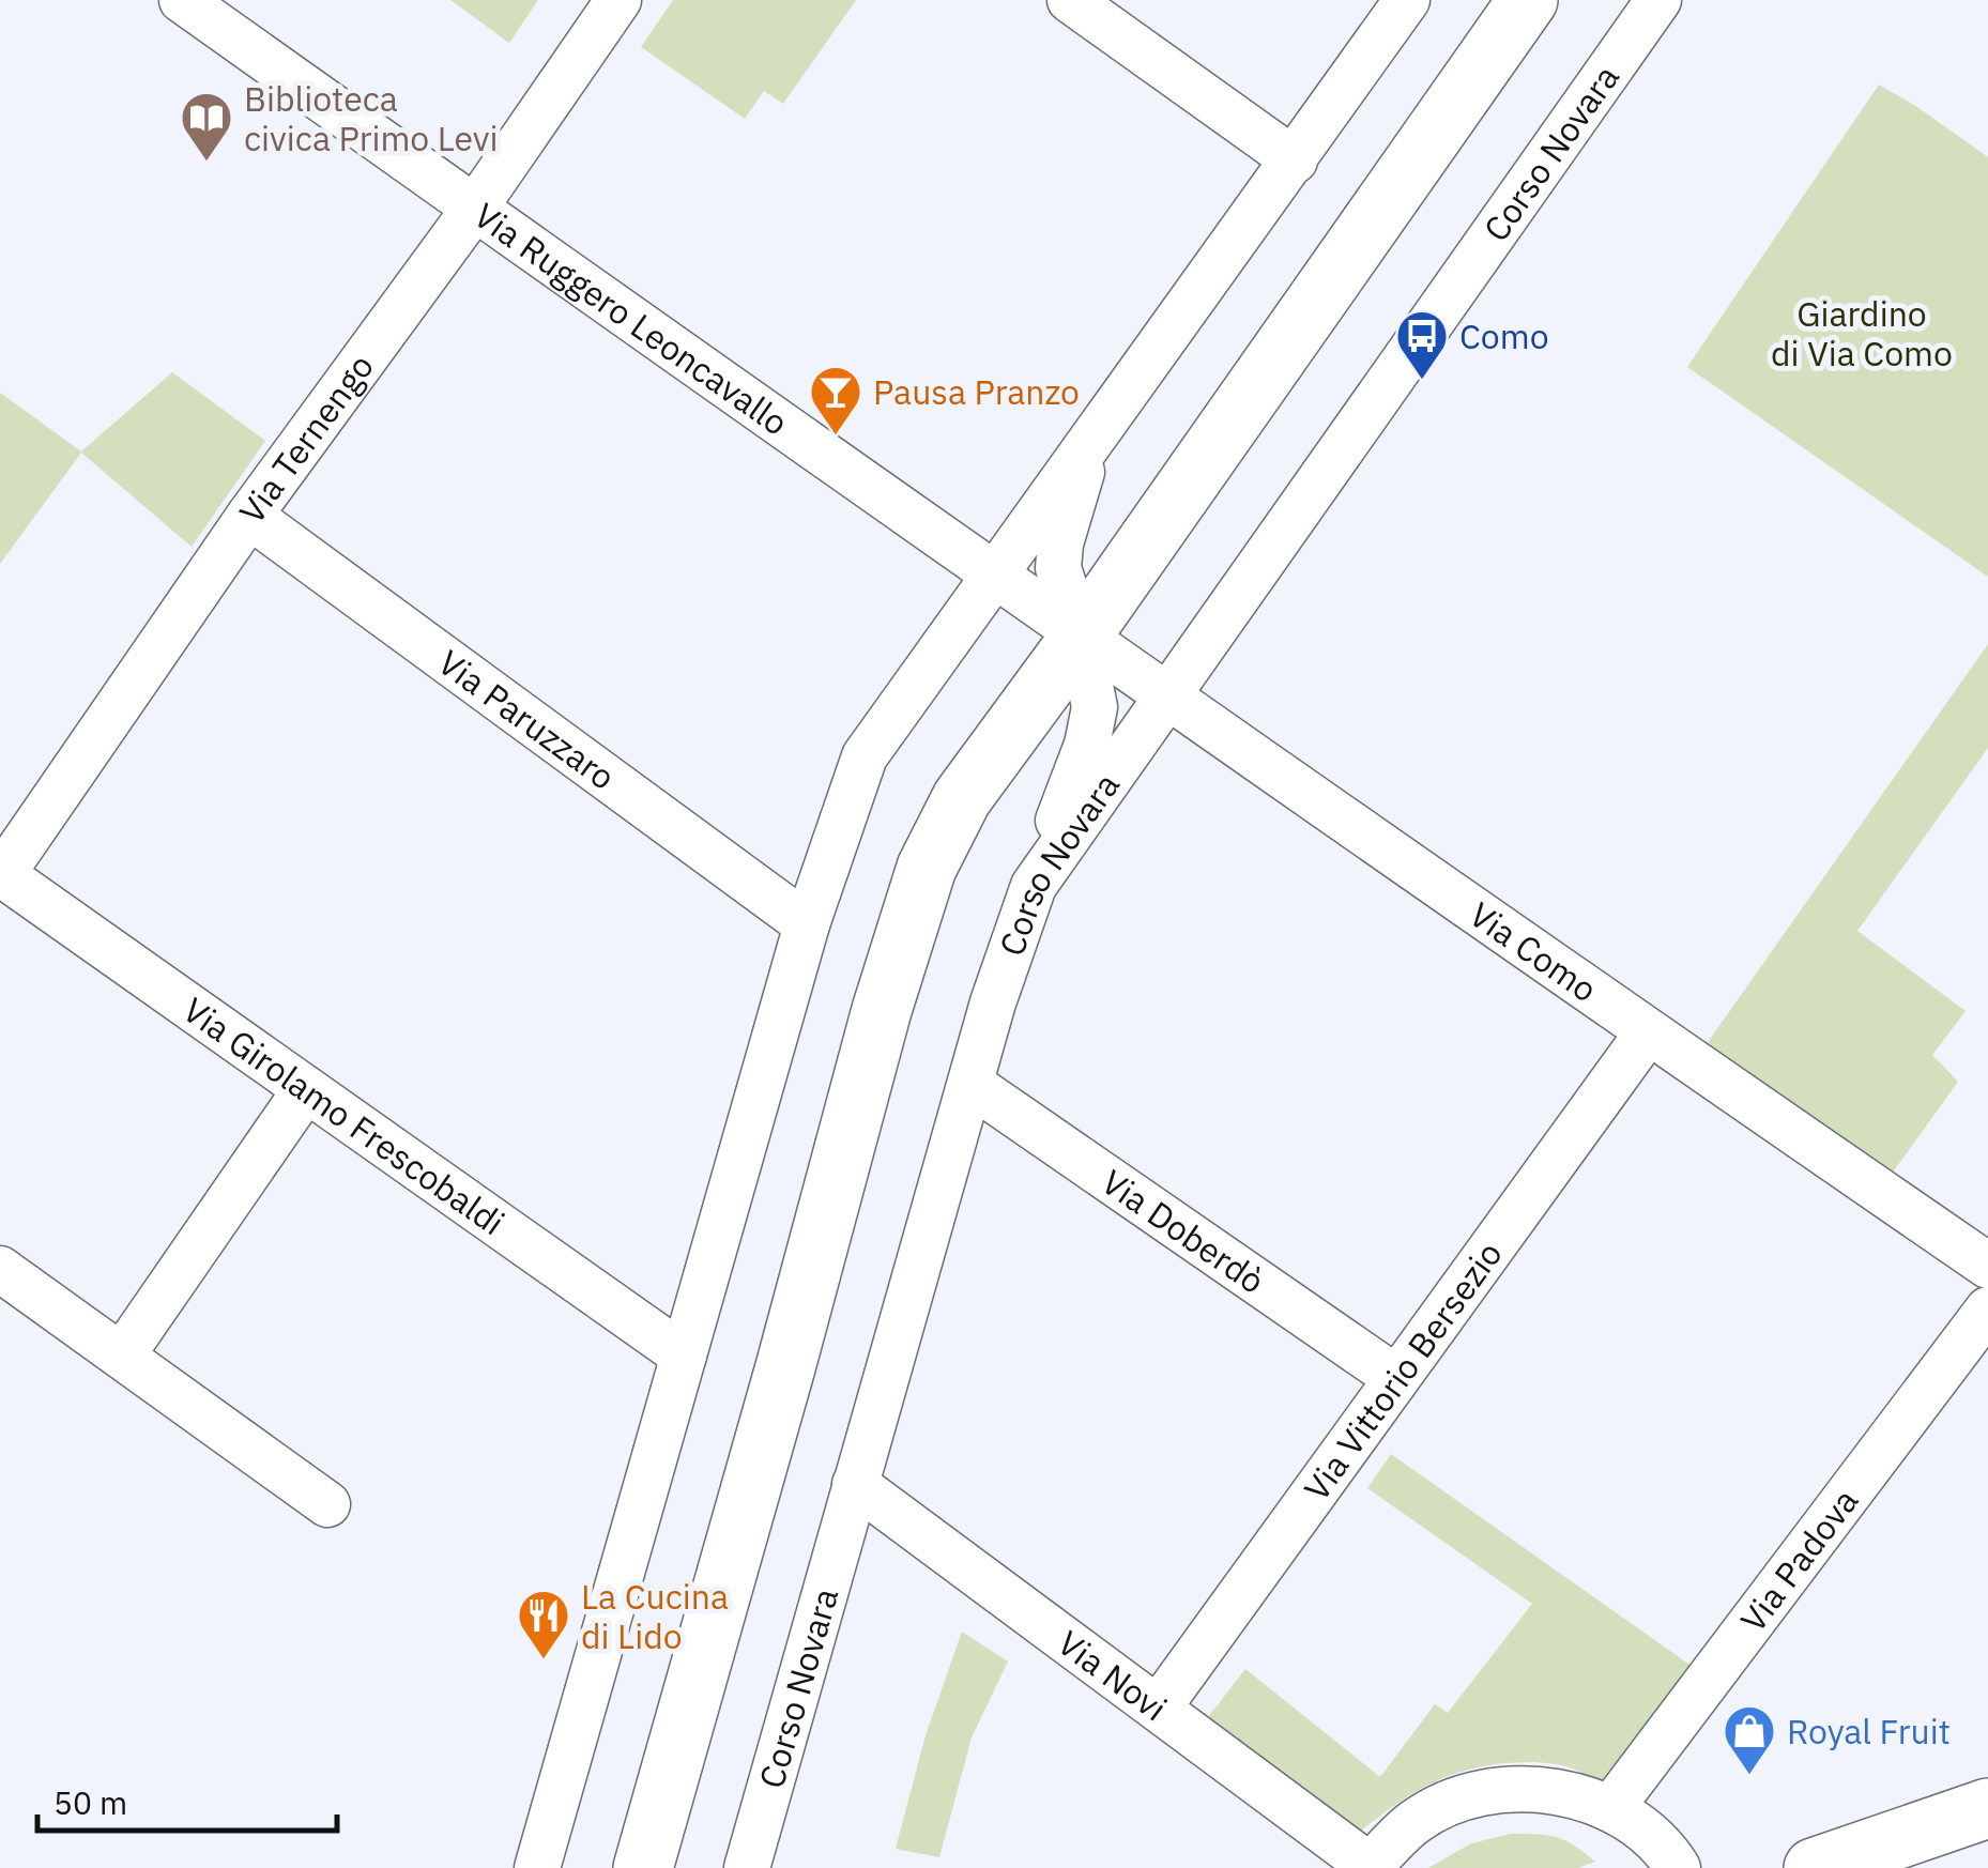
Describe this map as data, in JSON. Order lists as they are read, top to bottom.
{
  "streets": {
    "street": [
      "Corso Novara",
      "Via Ruggero Leoncavallo",
      "Via Ternengo",
      "Via Paruzzaro",
      "Via Como",
      "Via Girolamo Frescobaldi",
      "Via Doberdò",
      "Via Vittorio Bersezio",
      "Via Padova",
      "Via Novi"
    ]
  },
  "crossings": [
    ["Corso Novara", "Via Como"],
    ["Corso Novara", "Via Doberdò"],
    ["Corso Novara", "Via Novi"],
    ["Via Ruggero Leoncavallo", "Via Ternengo"],
    ["Via Ruggero Leoncavallo", "Via Como"],
    ["Via Ternengo", "Via Paruzzaro"],
    ["Via Ternengo", "Via Girolamo Frescobaldi"],
    ["Via Como", "Via Vittorio Bersezio"],
    ["Via Doberdò", "Via Vittorio Bersezio"],
    ["Via Vittorio Bersezio", "Via Novi"]
  ],
  "parks": ["Giardino di Via Como"],
  "places": {
    "library": ["Biblioteca civica Primo Levi"],
    "bus stop": ["Como"],
    "bar": ["Pausa Pranzo"],
    "restaurant": ["La Cucina di Lido"],
    "shop": ["Royal Fruit"]
  },
  "scale_bar": "50 m"
}
